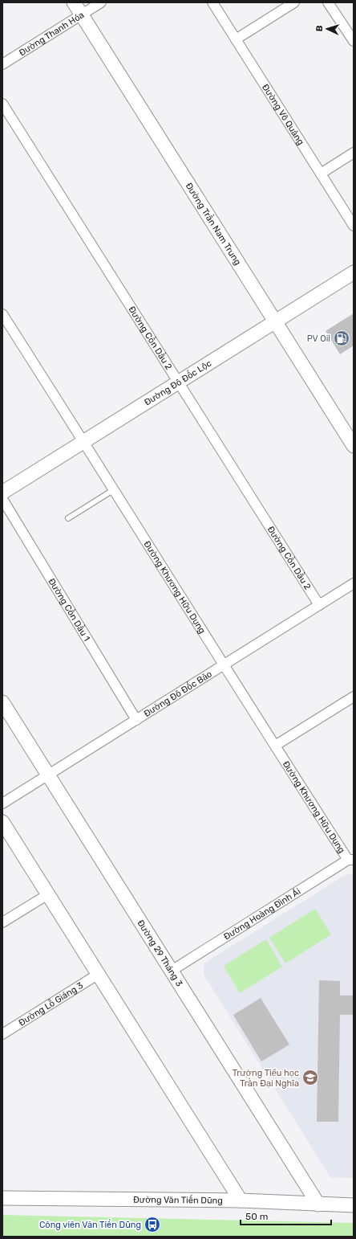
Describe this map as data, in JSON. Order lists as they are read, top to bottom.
{
  "streets": {
    "street": [
      "Đường Thanh Hóa",
      "Đường Võ Quảng",
      "Đường Trần Nam Trung",
      "Đường Cồn Dầu 2",
      "Đường Đô Đốc Lộc",
      "Đường Khương Hữu Dụng",
      "Đường Cồn Dầu 1",
      "Đường Đô Đốc Bảo",
      "Đường Hoàng Đình Ái",
      "Đường 29 Tháng 3",
      "Đường Lỗ Giáng 3",
      "Đường Văn Tiến Dũng"
    ]
  },
  "crossings": [
    ["Đường Thanh Hóa", "Đường Trần Nam Trung"],
    ["Đường Trần Nam Trung", "Đường Đô Đốc Lộc"],
    ["Đường Cồn Dầu 2", "Đường Đô Đốc Lộc"],
    ["Đường Cồn Dầu 2", "Đường Đô Đốc Bảo"],
    ["Đường Đô Đốc Lộc", "Đường Khương Hữu Dụng"],
    ["Đường Khương Hữu Dụng", "Đường Đô Đốc Bảo"],
    ["Đường Khương Hữu Dụng", "Đường Hoàng Đình Ái"],
    ["Đường Cồn Dầu 1", "Đường Đô Đốc Bảo"],
    ["Đường Đô Đốc Bảo", "Đường 29 Tháng 3"],
    ["Đường Hoàng Đình Ái", "Đường 29 Tháng 3"],
    ["Đường 29 Tháng 3", "Đường Văn Tiến Dũng"]
  ],
  "places": {
    "fuel station": ["PV Oil"],
    "school or university": ["Trường Tiểu học Trần Đại Nghĩa"],
    "bus stop": ["Công viên Văn Tiến Dũng"]
  },
  "scale_bar": "50 m",
  "north": "left"
}
